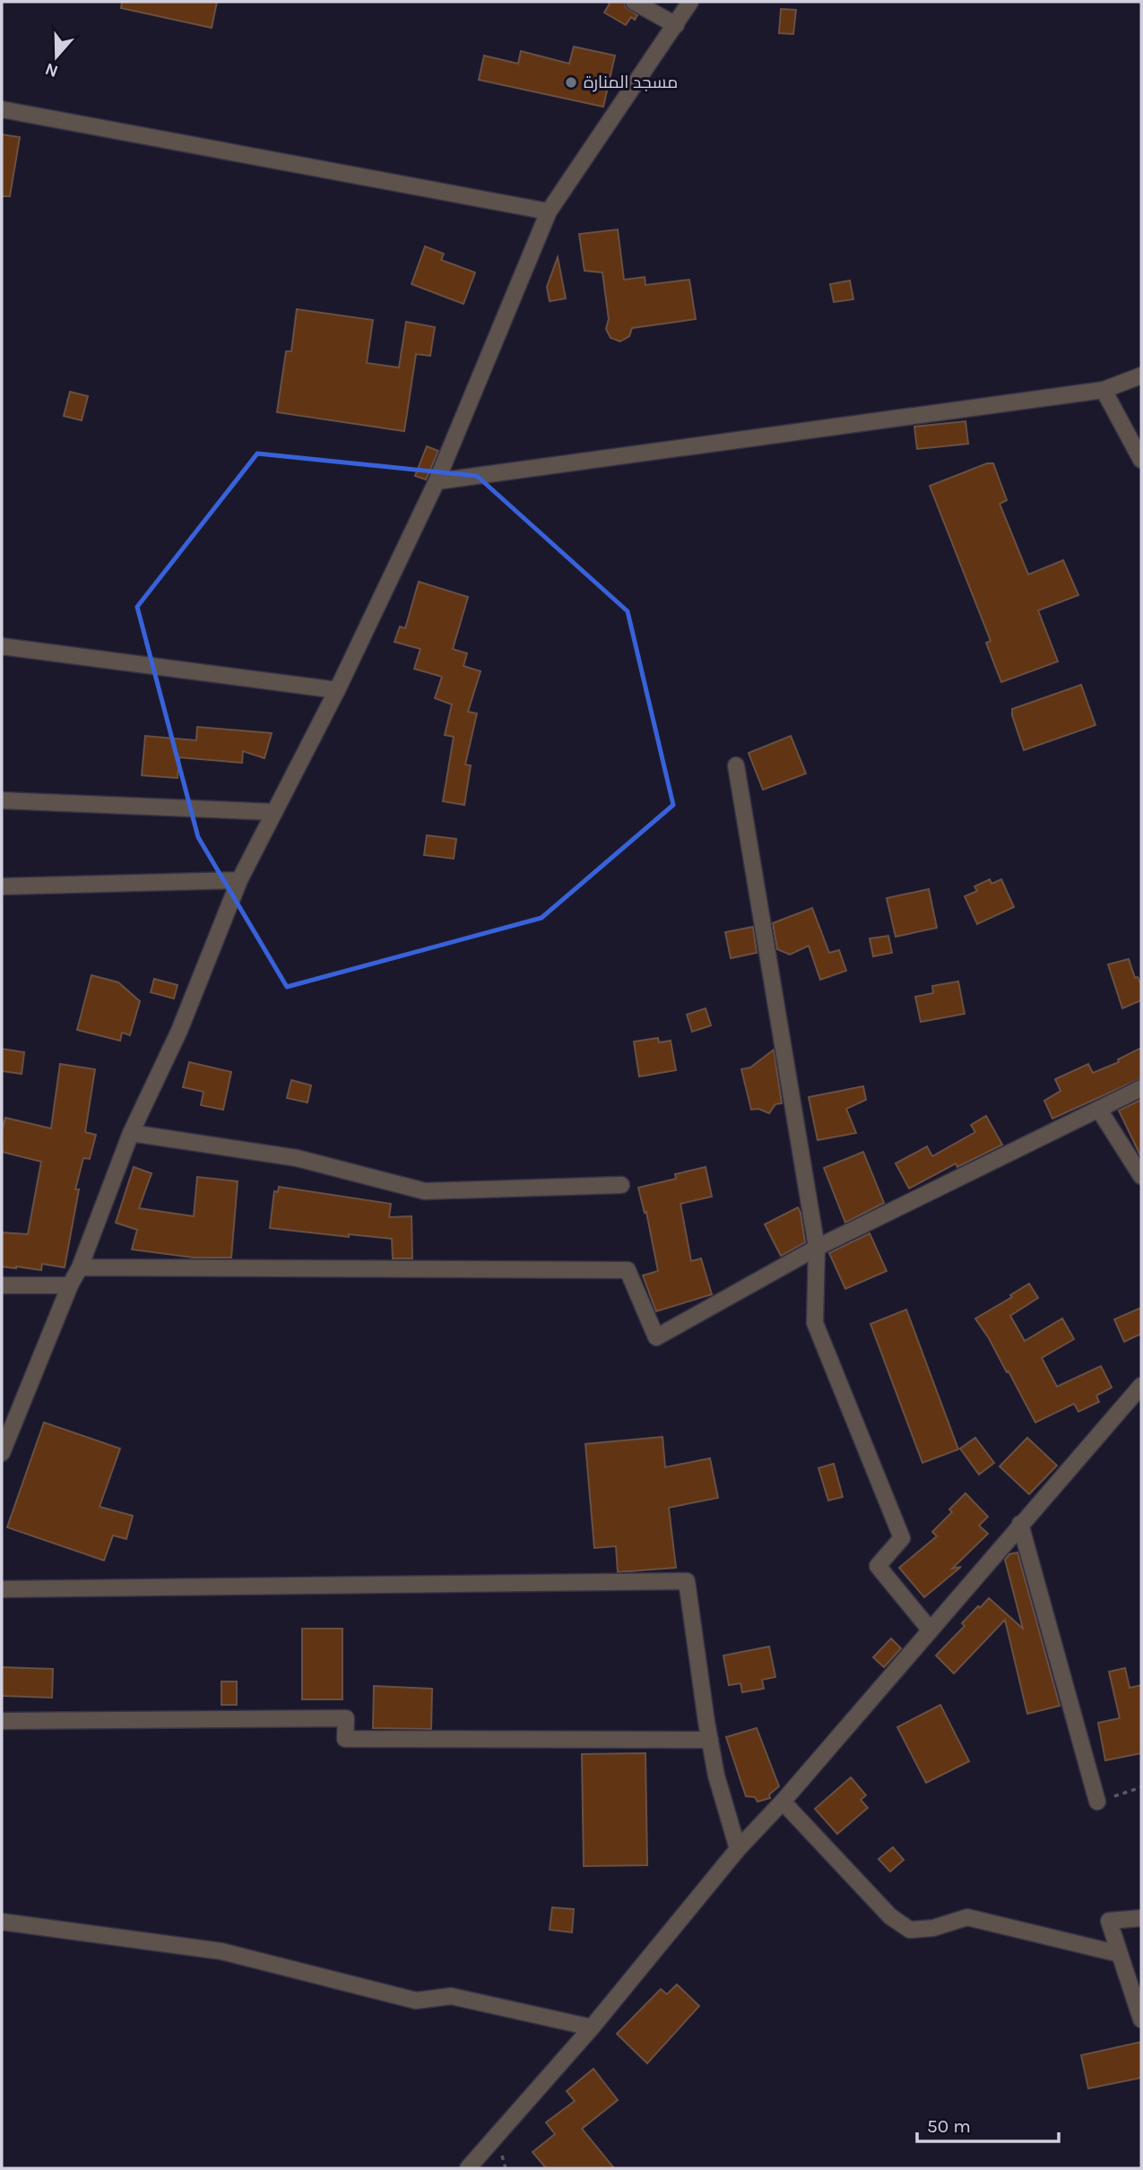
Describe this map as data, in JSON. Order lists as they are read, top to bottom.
{
  "places": ["مسجد المنارة"],
  "scale_bar": "50 m",
  "north": "bottom"
}
